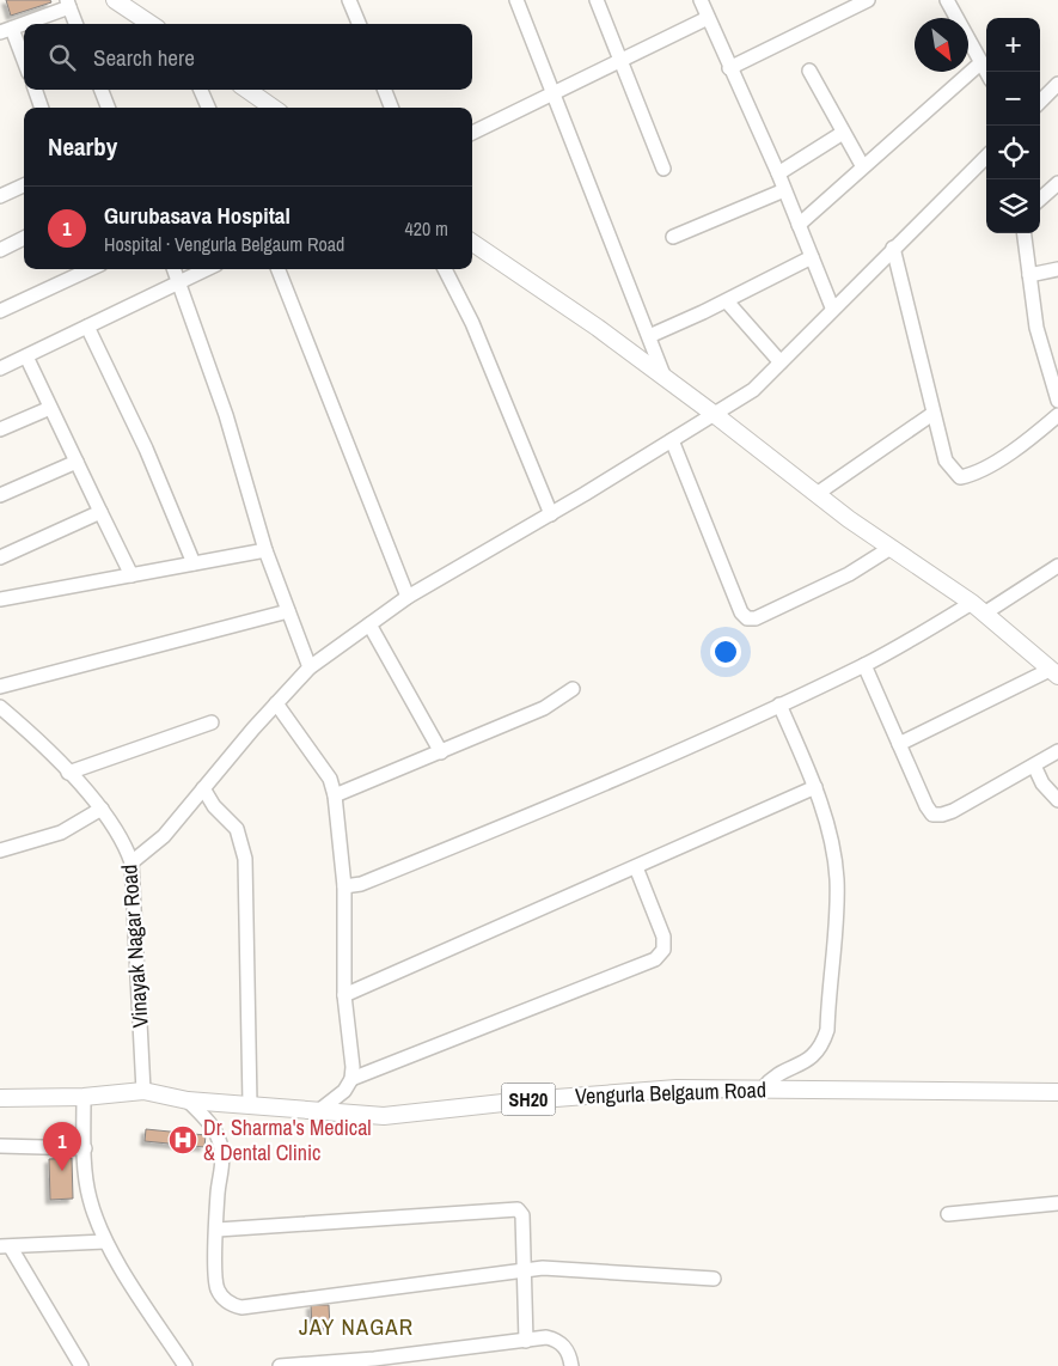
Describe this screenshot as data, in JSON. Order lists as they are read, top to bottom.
{
  "streets": {
    "main road": ["Vengurla Belgaum Road", "SH20"],
    "street": ["Vinayak Nagar Road"]
  },
  "crossings": [
    ["Vinayak Nagar Road", "Vengurla Belgaum Road"]
  ],
  "districts": ["JAY NAGAR"],
  "places": {
    "hospital": ["Dr. Sharma's Medical & Dental Clinic"]
  },
  "north": "bottom right",
  "page": {
    "map_buttons": ["+", "−"],
    "search": "Search here",
    "heading": "Nearby",
    "list": [
      {
        "mark": "1",
        "name": "Gurubasava Hospital",
        "note": "Hospital · Vengurla Belgaum Road",
        "value": "420 m"
      }
    ],
    "pins": "1"
  }
}
